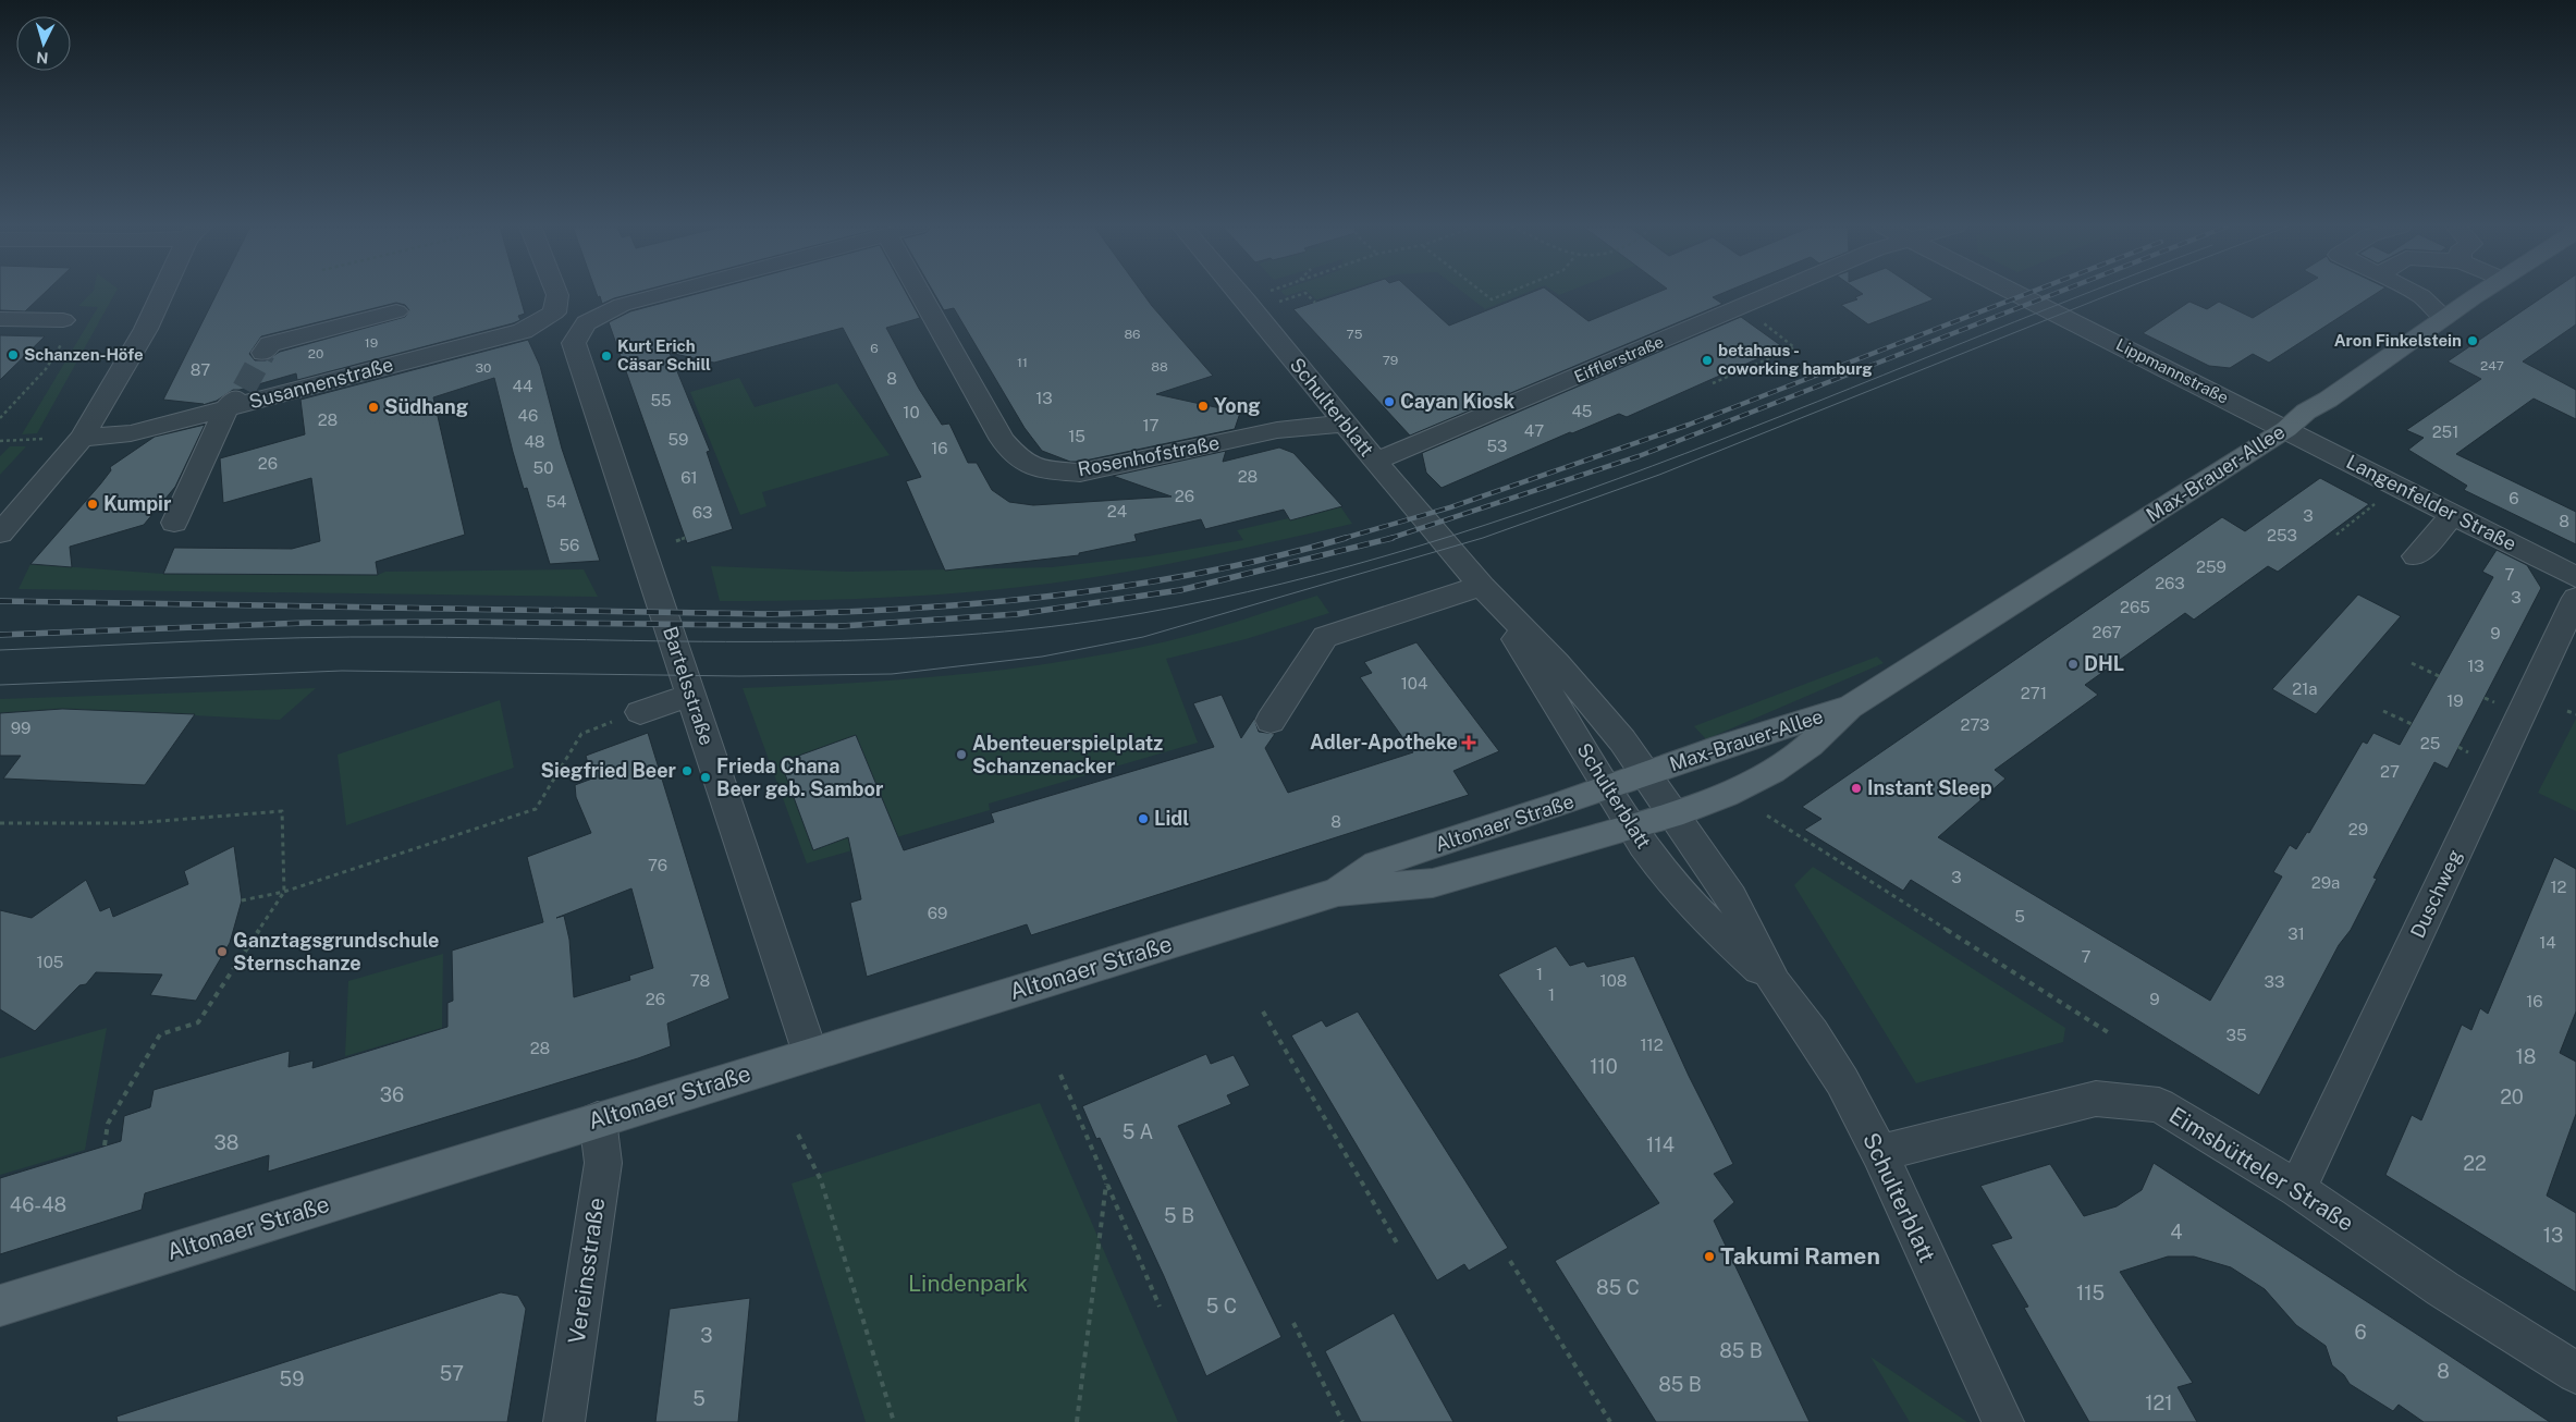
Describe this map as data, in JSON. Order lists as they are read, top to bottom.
{
  "streets": {
    "main road": ["Max-Brauer-Allee", "Altonaer Straße"],
    "street": [
      "Eifflerstraße",
      "Lippmannstraße",
      "Susannenstraße",
      "Schulterblatt",
      "Rosenhofstraße",
      "Langenfelder Straße",
      "Bartelsstraße",
      "Duschweg",
      "Eimsbütteler Straße",
      "Vereinsstraße"
    ]
  },
  "crossings": [
    ["Eifflerstraße", "Schulterblatt"],
    ["Lippmannstraße", "Max-Brauer-Allee"],
    ["Lippmannstraße", "Langenfelder Straße"],
    ["Schulterblatt", "Rosenhofstraße"],
    ["Schulterblatt", "Max-Brauer-Allee"],
    ["Schulterblatt", "Altonaer Straße"],
    ["Schulterblatt", "Eimsbütteler Straße"],
    ["Max-Brauer-Allee", "Langenfelder Straße"],
    ["Max-Brauer-Allee", "Altonaer Straße"],
    ["Bartelsstraße", "Altonaer Straße"],
    ["Altonaer Straße", "Vereinsstraße"],
    ["Duschweg", "Eimsbütteler Straße"]
  ],
  "parks": ["Lindenpark"],
  "places": {
    "other": [
      "Aron Finkelstein",
      "Schanzen-Höfe",
      "Kurt Erich Cäsar Schill",
      "betahaus - coworking hamburg",
      "Cayan Kiosk",
      "Yong",
      "Südhang",
      "Kumpir",
      "DHL",
      "Abenteuerspielplatz Schanzenacker",
      "Siegfried Beer",
      "Frieda Chana Beer geb. Sambor",
      "Instant Sleep",
      "Lidl",
      "Ganztagsgrundschule Sternschanze",
      "Takumi Ramen"
    ],
    "health": ["Adler-Apotheke"]
  },
  "house_numbers": [
    "86",
    "75",
    "19",
    "6",
    "20",
    "79",
    "11",
    "247",
    "88",
    "30",
    "87",
    "8",
    "44",
    "13",
    "55",
    "45",
    "10",
    "46",
    "28",
    "17",
    "47",
    "251",
    "15",
    "59",
    "48",
    "53",
    "16",
    "26",
    "50",
    "28",
    "61",
    "26",
    "6",
    "54",
    "24",
    "63",
    "3",
    "8",
    "253",
    "56",
    "259",
    "7",
    "263",
    "3",
    "265",
    "267",
    "9",
    "13",
    "104",
    "21a",
    "271",
    "19",
    "273",
    "99",
    "25",
    "27",
    "8",
    "29",
    "76",
    "3",
    "29a",
    "12",
    "69",
    "5",
    "31",
    "14",
    "7",
    "105",
    "1",
    "78",
    "108",
    "33",
    "1",
    "26",
    "9",
    "16",
    "35",
    "112",
    "28",
    "18",
    "110",
    "36",
    "20",
    "5 A",
    "38",
    "114",
    "22",
    "46-48",
    "5 B",
    "4",
    "13",
    "85 C",
    "115",
    "5 C",
    "6",
    "3",
    "85 B",
    "8",
    "57",
    "59",
    "85 B",
    "5",
    "121"
  ],
  "north": "bottom"
}
